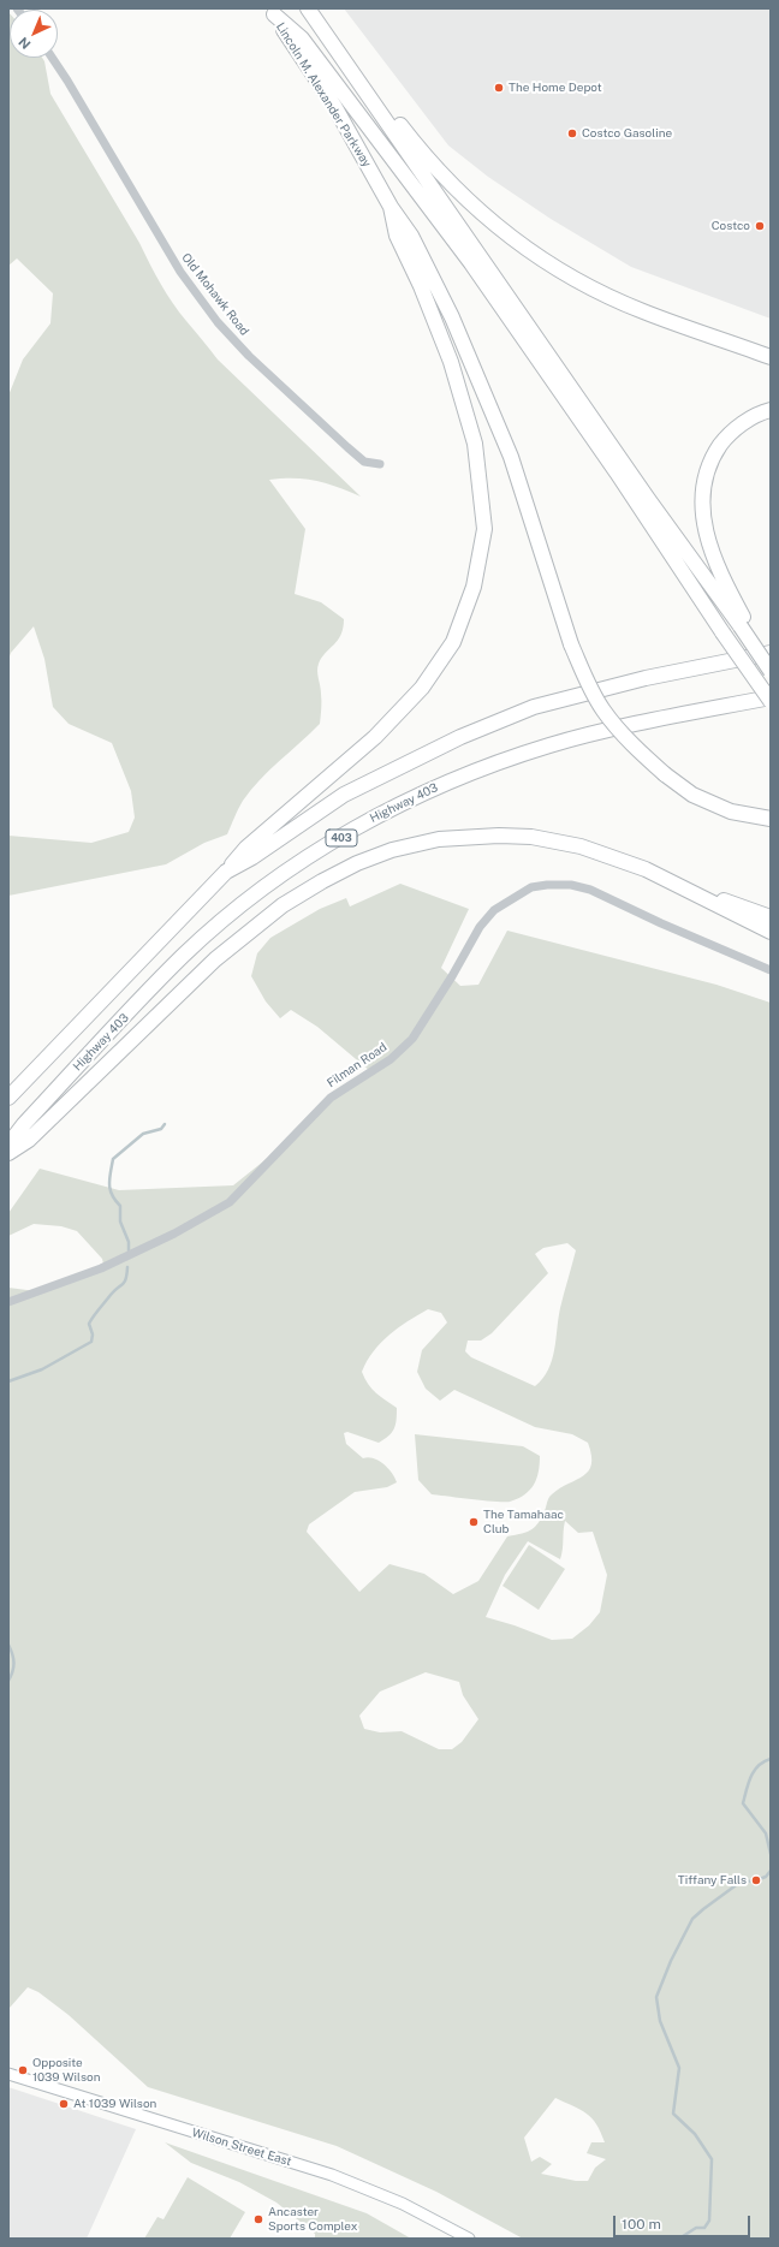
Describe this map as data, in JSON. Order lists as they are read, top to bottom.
{
  "streets": {
    "highway": ["Lincoln M. Alexander Parkway", "Highway 403", "403"],
    "main road": ["Wilson Street East"],
    "street": ["Old Mohawk Road", "Filman Road"]
  },
  "places": [
    "The Home Depot",
    "Costco Gasoline",
    "Costco",
    "The Tamahaac Club",
    "Tiffany Falls",
    "Opposite 1039 Wilson",
    "At 1039 Wilson",
    "Ancaster Sports Complex"
  ],
  "scale_bar": "100 m",
  "north": "bottom left"
}
